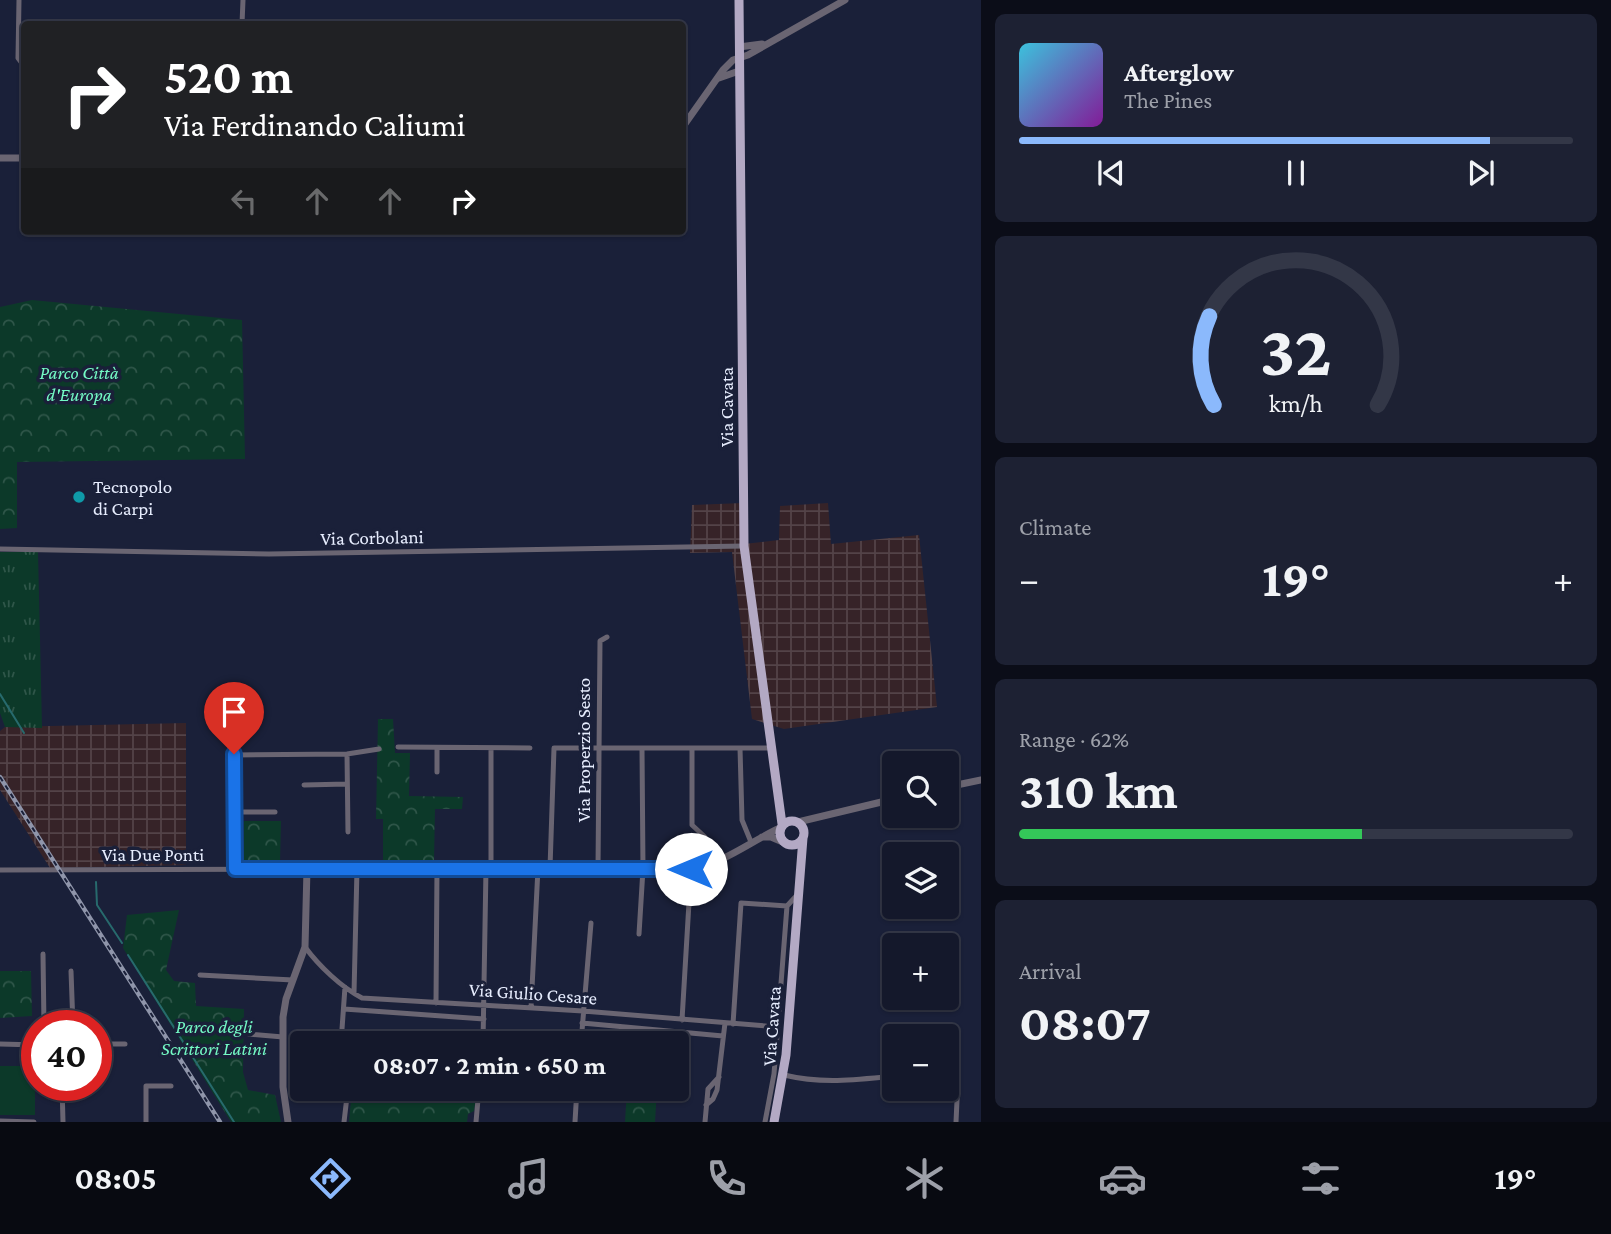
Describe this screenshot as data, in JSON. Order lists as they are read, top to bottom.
{
  "streets": {
    "main road": ["Via Cavata"],
    "street": [
      "Via Corbolani",
      "Via Properzio Sesto",
      "Via Due Ponti",
      "Via Giulio Cesare"
    ]
  },
  "crossings": [
    ["Via Cavata", "Via Corbolani"],
    ["Via Cavata", "Via Due Ponti"],
    ["Via Properzio Sesto", "Via Due Ponti"]
  ],
  "parks": ["Parco Città d'Europa", "Parco degli Scrittori Latini"],
  "places": ["Tecnopolo di Carpi"],
  "page": {
    "turn": ["520 m", "Via Ferdinando Caliumi"],
    "song": ["Afterglow", "The Pines"],
    "tile": [
      "Climate",
      ["Range · 62%", "310 km"],
      ["Arrival", "08:07"]
    ],
    "heat": ["−", "19°", "+"],
    "map_buttons": ["+", "−"],
    "limit": "40",
    "trip": "08:07 · 2 min · 650 m",
    "tabs": ["08:05", "19°"],
    "gauge": ["32", "km/h"]
  }
}
